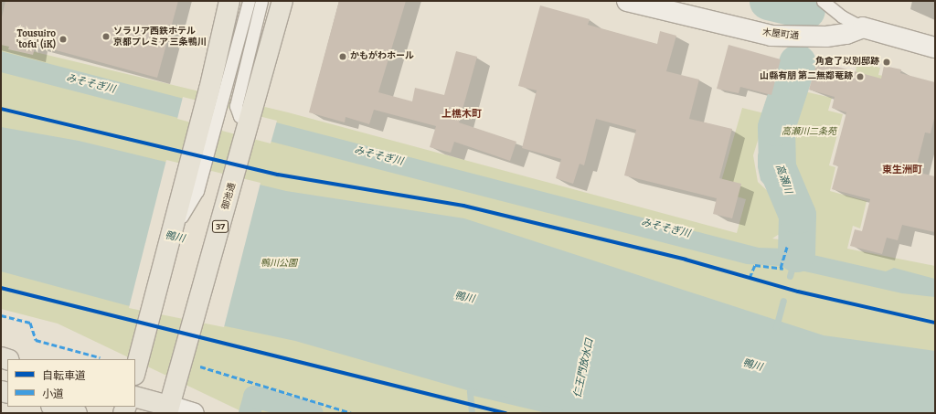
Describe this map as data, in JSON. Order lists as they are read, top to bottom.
{
  "streets": {
    "main road": ["御池通", "37"],
    "street": ["木屋町通"]
  },
  "districts": ["上樵木町", "東生洲町"],
  "water": [
    "みそそぎ川",
    "高瀬川",
    "鴨川",
    "仁王門放水口"
  ],
  "parks": ["高瀬川二条苑", "鴨川公園"],
  "places": [
    "ソラリア西鉄ホテル 京都プレミア 三条鴨川",
    "Tousuiro 'tofu' (iK)",
    "かもがわホール",
    "角倉了以別邸跡",
    "山縣有朋 第二無鄰菴跡"
  ],
  "legend": ["自転車道", "小道"]
}
